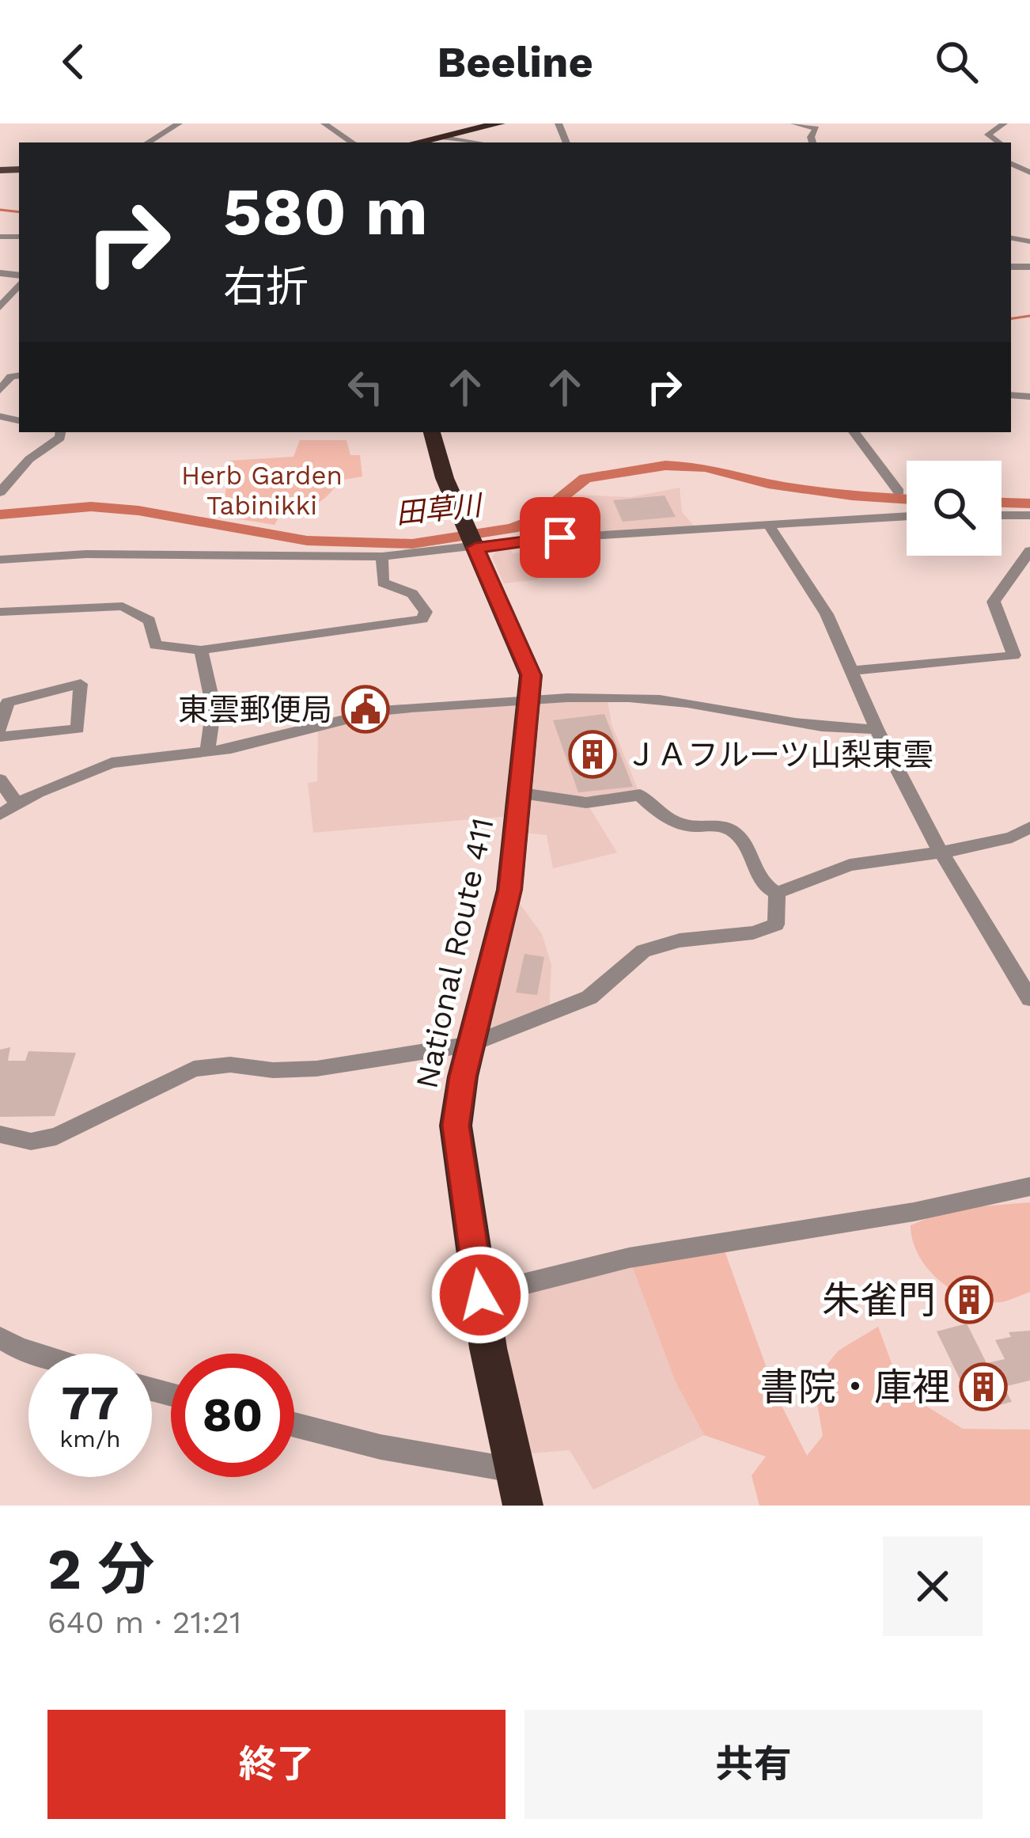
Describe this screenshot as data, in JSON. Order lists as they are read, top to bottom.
{
  "streets": {
    "highway": ["National Route 411"]
  },
  "water": ["田草川"],
  "parks": ["Herb Garden Tabinikki"],
  "places": {
    "public building": ["東雲郵便局"],
    "building": ["ＪＡフルーツ山梨東雲", "朱雀門", "書院・庫裡"]
  },
  "page": {
    "header": "Beeline",
    "turn": ["580 m", "右折"],
    "speed": "77 km/h",
    "limit": "80",
    "heading": ["2 分", "640 m · 21:21"],
    "buttons": ["終了", "共有"]
  }
}
